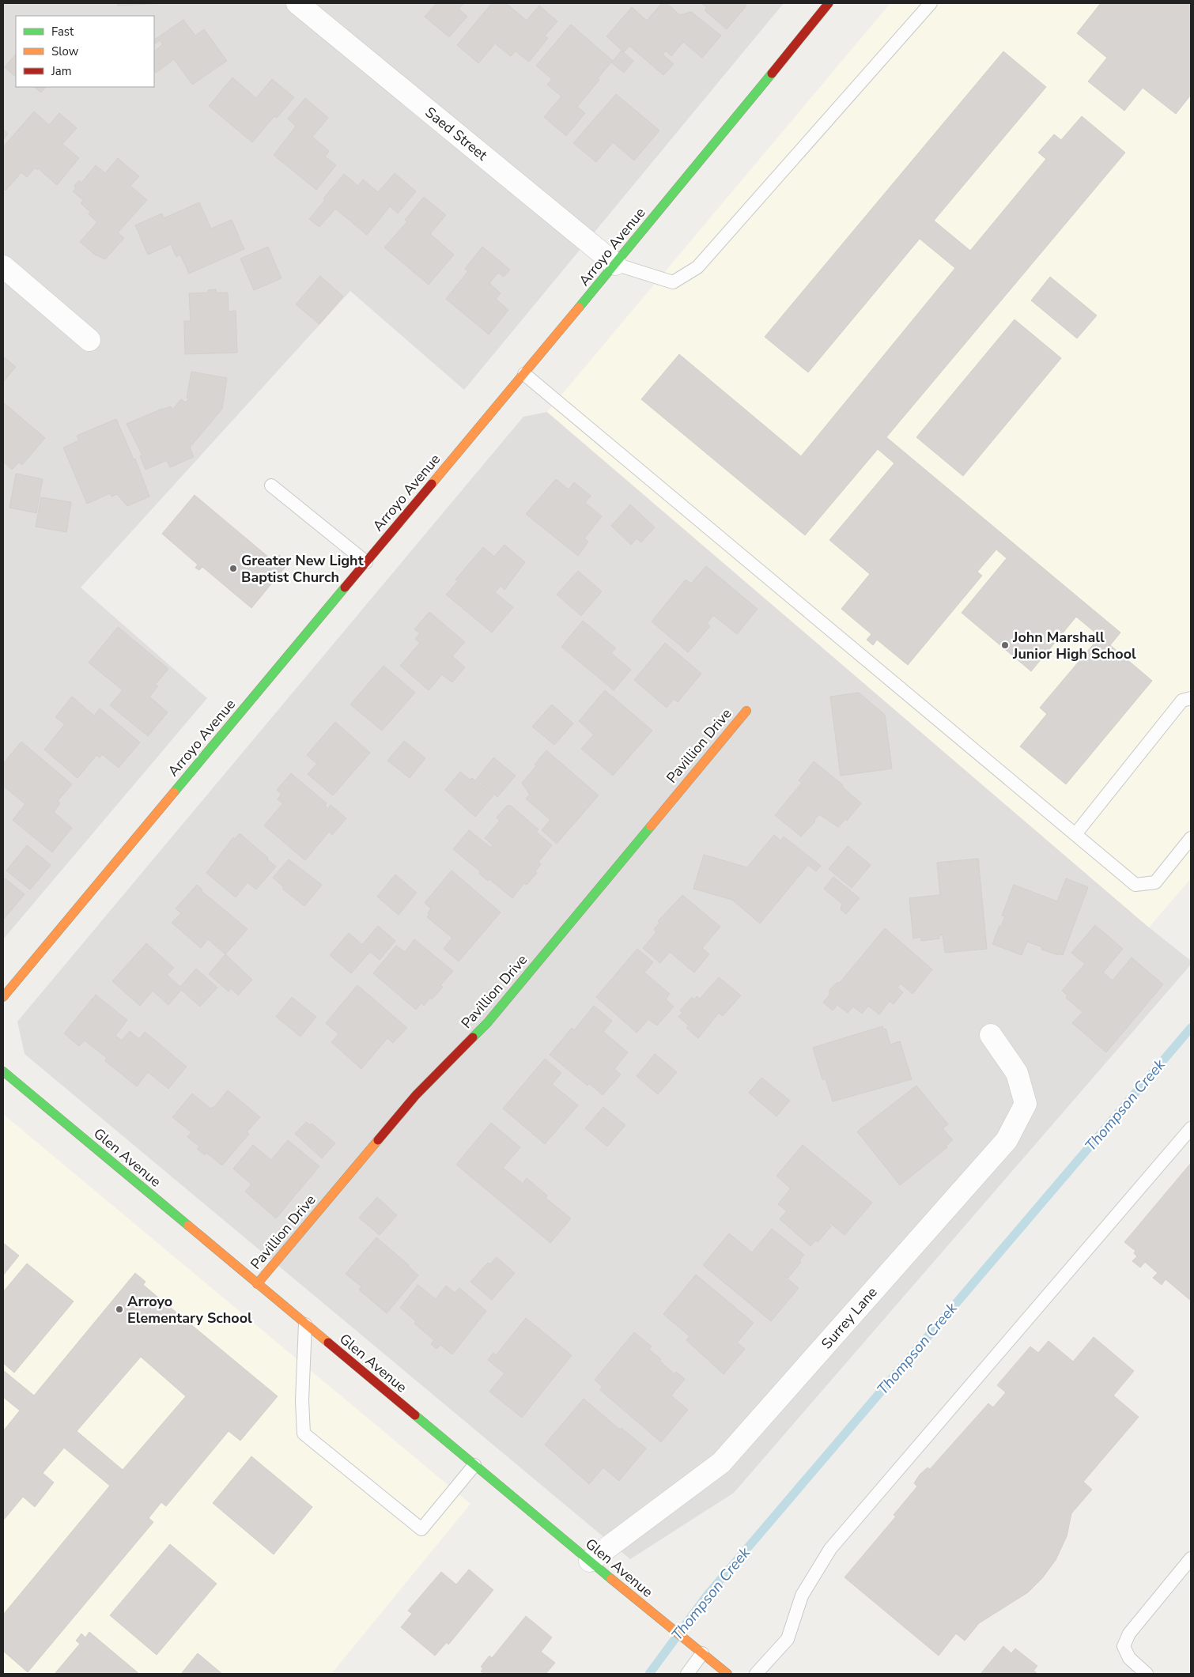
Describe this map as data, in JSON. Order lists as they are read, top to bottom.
{
  "streets": {
    "street": [
      "Saed Street",
      "Arroyo Avenue",
      "Pavillion Drive",
      "Glen Avenue",
      "Surrey Lane"
    ]
  },
  "crossings": [
    ["Saed Street", "Arroyo Avenue"],
    ["Pavillion Drive", "Glen Avenue"],
    ["Glen Avenue", "Surrey Lane"]
  ],
  "water": ["Thompson Creek"],
  "places": ["Greater New Light Baptist Church", "John Marshall Junior High School", "Arroyo Elementary School"],
  "legend": ["Fast", "Slow", "Jam"]
}
